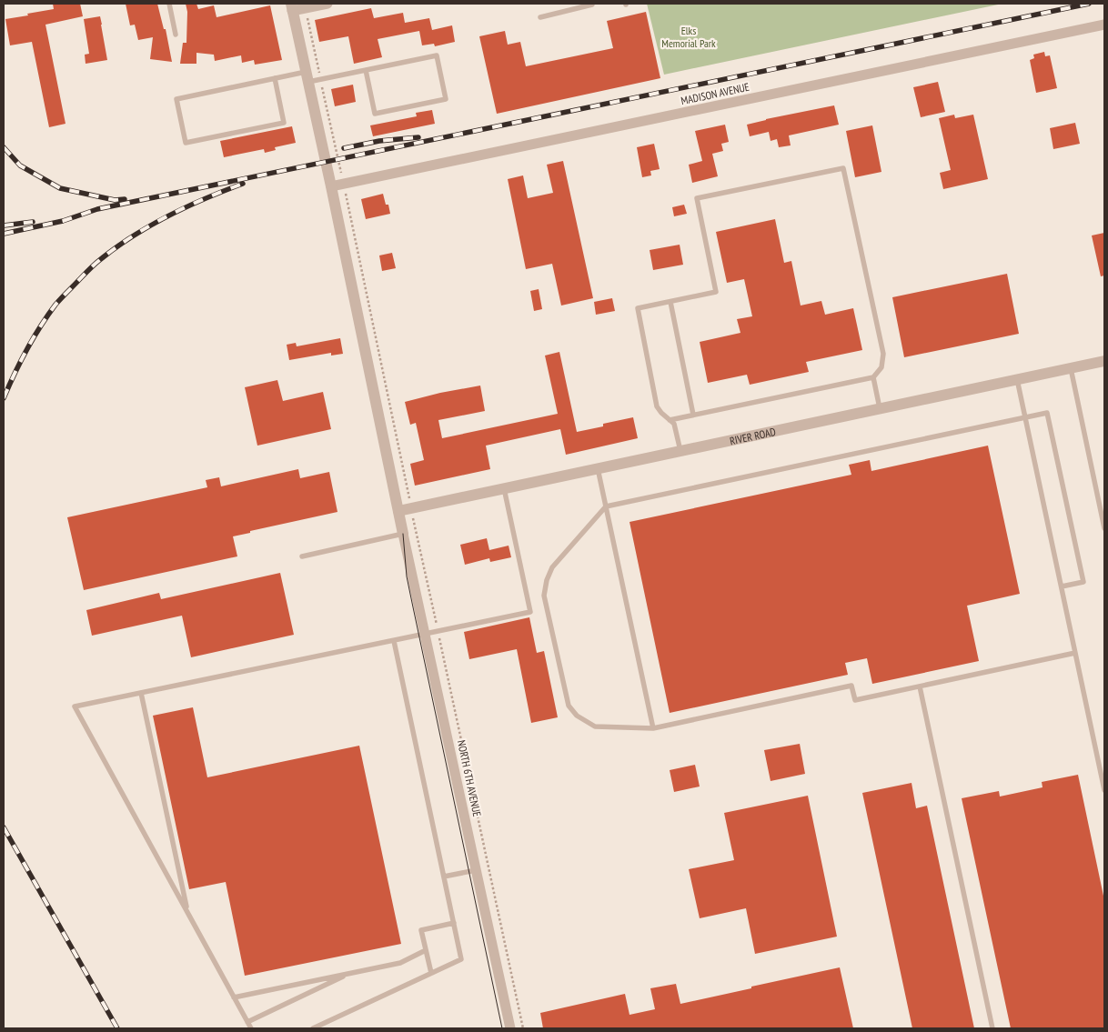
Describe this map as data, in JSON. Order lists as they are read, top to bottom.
{
  "streets": {
    "street": ["MADISON AVENUE", "RIVER ROAD", "NORTH 6TH AVENUE"]
  },
  "parks": ["Elks Memorial Park"]
}
